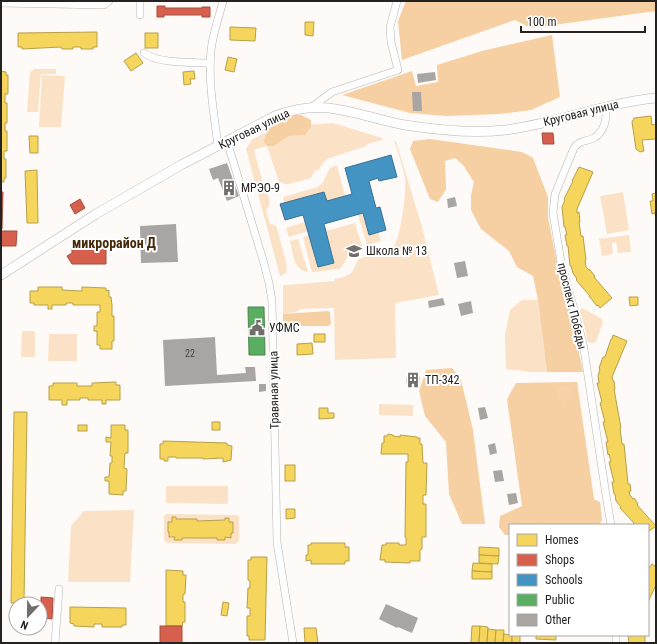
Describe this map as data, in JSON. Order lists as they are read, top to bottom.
{
  "streets": {
    "street": ["Круговая улица", "проспект Победы", "Травяная улица"]
  },
  "crossings": [
    ["Круговая улица", "проспект Победы"],
    ["Круговая улица", "Травяная улица"]
  ],
  "districts": ["микрорайон Д"],
  "places": {
    "building": ["МРЭО-9", "ТП-342"],
    "school or university": ["Школа № 13"],
    "public building": ["УФМС"]
  },
  "house_numbers": ["22"],
  "legend": [
    "Homes",
    "Shops",
    "Schools",
    "Public",
    "Other"
  ],
  "scale_bar": "100 m",
  "north": "bottom"
}
